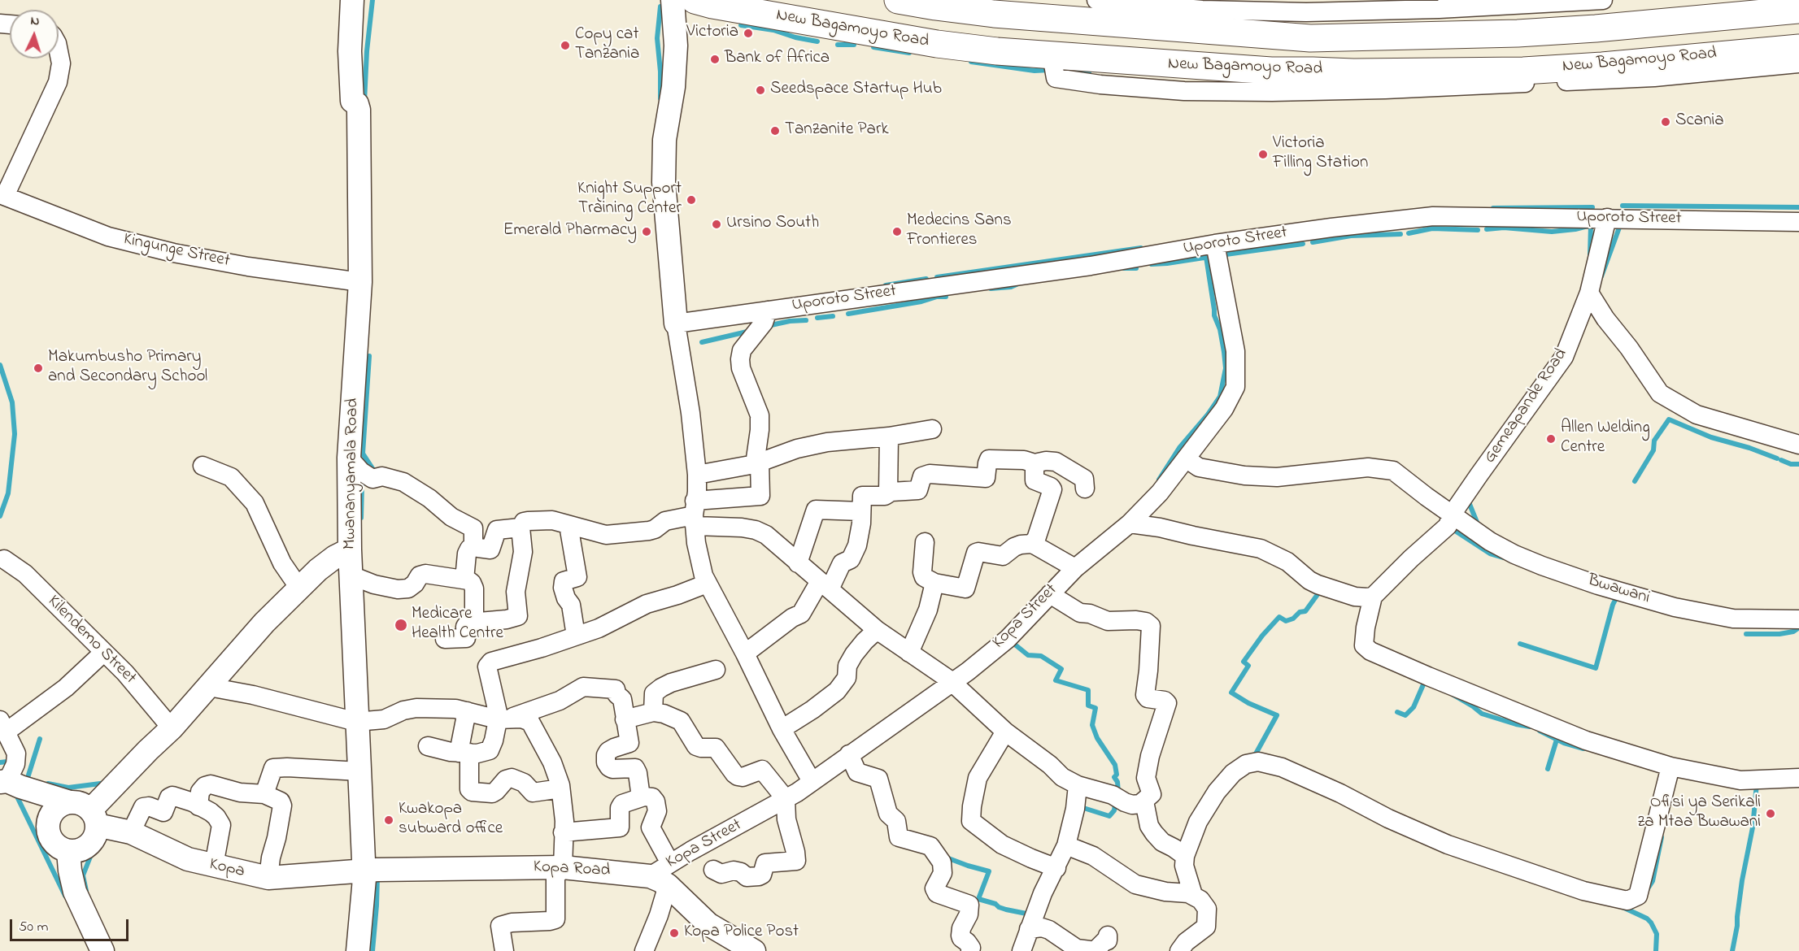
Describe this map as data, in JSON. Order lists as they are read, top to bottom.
{
  "streets": {
    "highway": ["New Bagamoyo Road"],
    "street": [
      "Uporoto Street",
      "Kingunge Street",
      "Gemeapande Road",
      "Mwananyamala Road",
      "Bwawani",
      "Kopa Street",
      "Kilendemo Street",
      "Kopa",
      "Kopa Road"
    ]
  },
  "crossings": [
    ["Uporoto Street", "Gemeapande Road"],
    ["Uporoto Street", "Kopa Street"],
    ["Kingunge Street", "Mwananyamala Road"],
    ["Gemeapande Road", "Bwawani"],
    ["Mwananyamala Road", "Kopa"],
    ["Mwananyamala Road", "Kopa Road"],
    ["Bwawani", "Kopa Street"],
    ["Kopa Street", "Kopa Road"],
    ["Kopa", "Kopa Road"]
  ],
  "places": [
    "Victoria",
    "Copy cat Tanzania",
    "Bank of Africa",
    "Seedspace Startup Hub",
    "Scania",
    "Tanzanite Park",
    "Victoria Filling Station",
    "Knight Support Training Center",
    "Ursino South",
    "Emerald Pharmacy",
    "Medecins Sans Frontieres",
    "Makumbusho Primary and Secondary School",
    "Allen Welding Centre",
    "Medicare Health Centre",
    "Ofisi ya Serikali za Mtaa Bwawani",
    "Kwakopa subward office",
    "Kopa Police Post"
  ],
  "scale_bar": "50 m",
  "north": "top"
}
